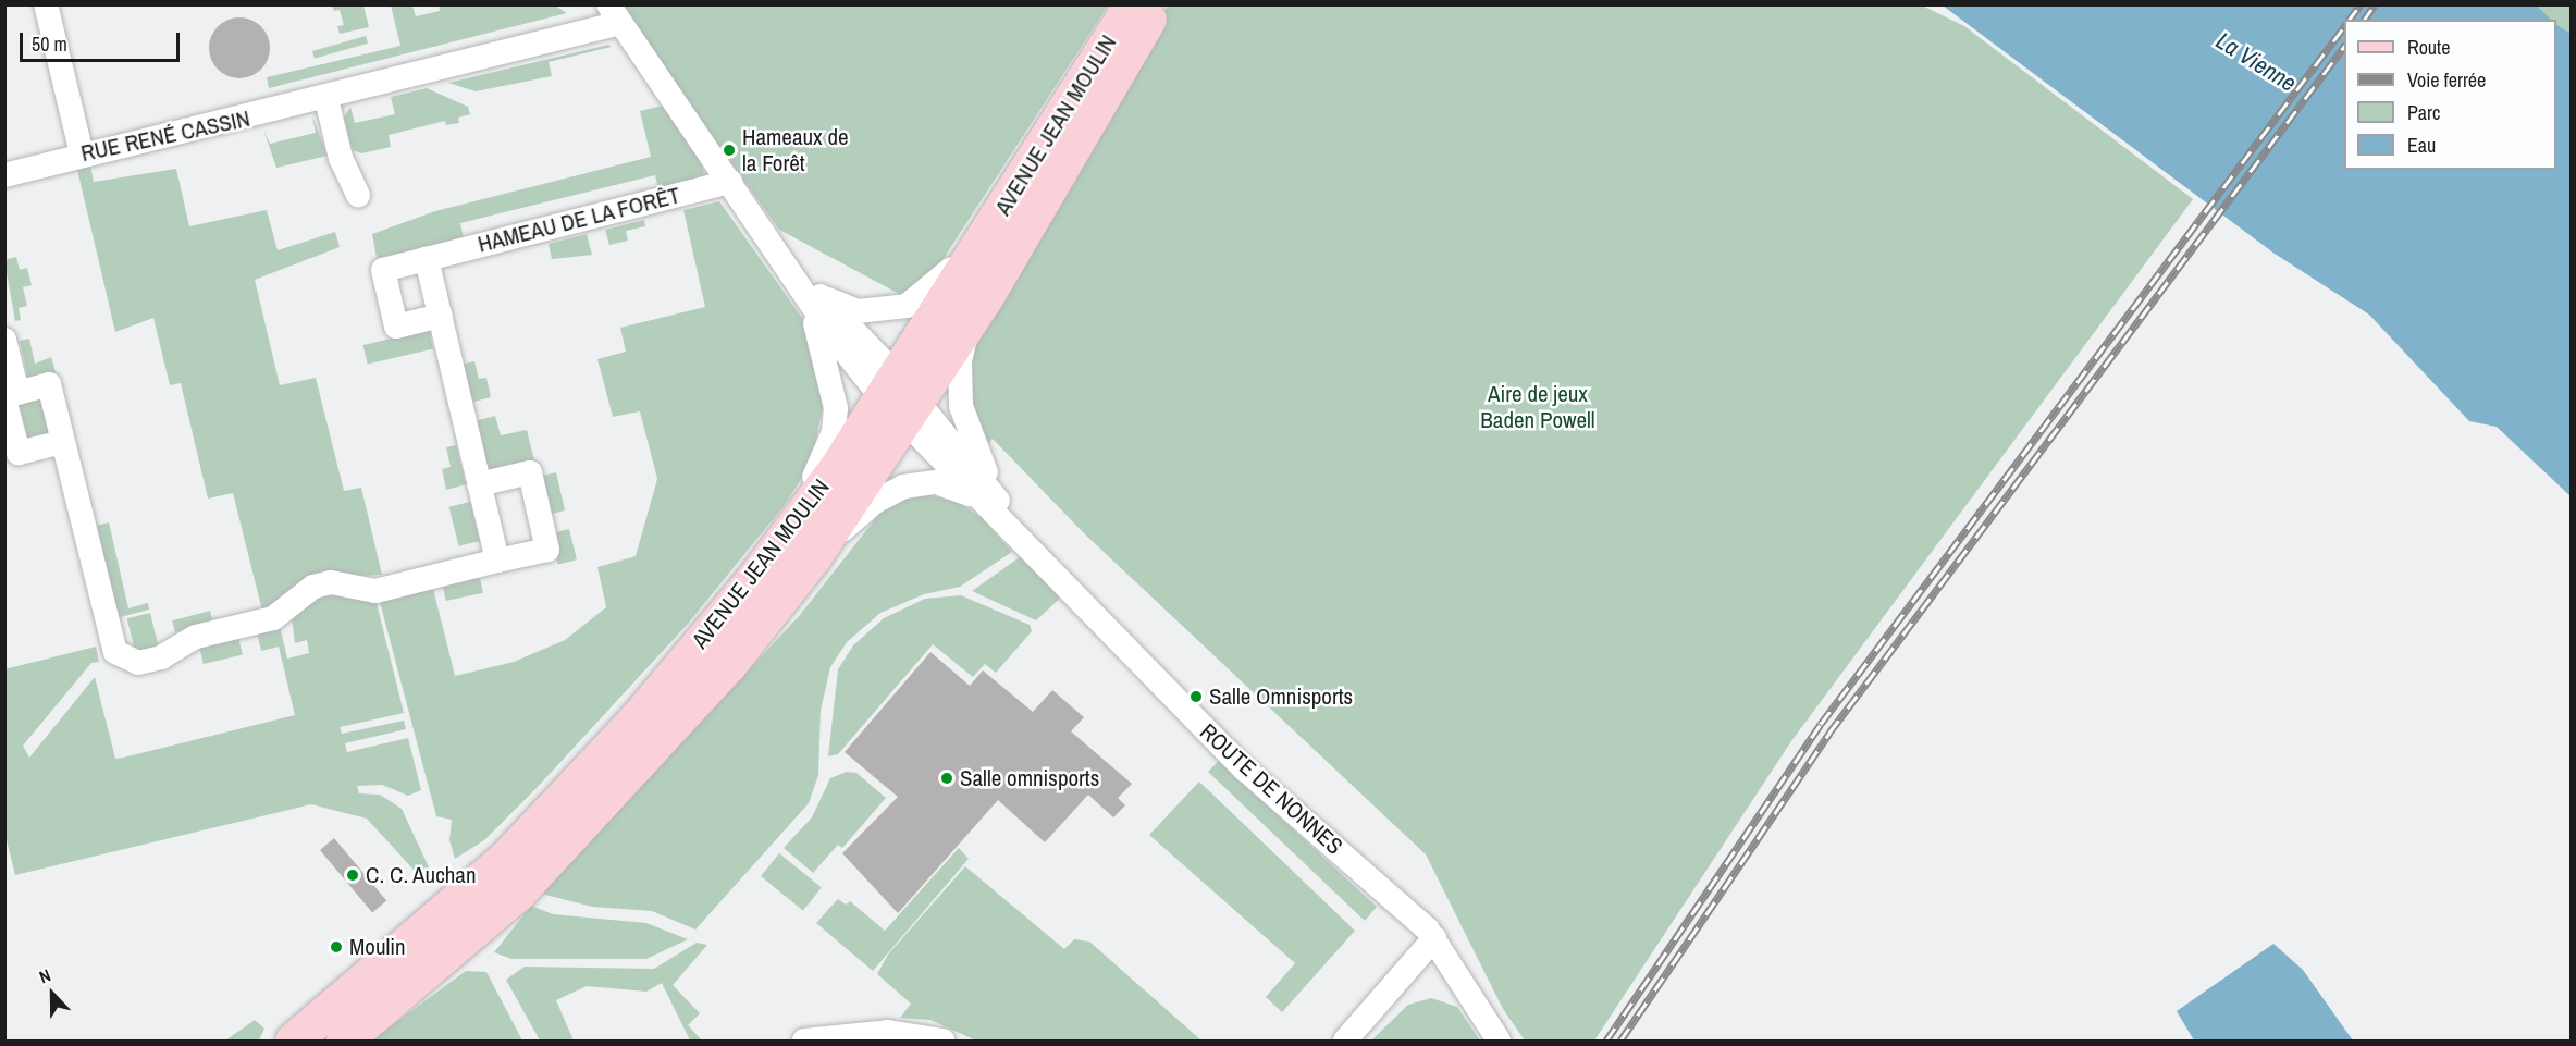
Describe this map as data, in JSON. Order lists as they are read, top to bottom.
{
  "streets": {
    "main road": ["AVENUE JEAN MOULIN"],
    "street": ["RUE RENÉ CASSIN", "HAMEAU DE LA FORÊT", "ROUTE DE NONNES"]
  },
  "crossings": [
    ["AVENUE JEAN MOULIN", "ROUTE DE NONNES"]
  ],
  "water": ["La Vienne"],
  "parks": ["Aire de jeux Baden Powell"],
  "places": [
    "Hameaux de la Forêt",
    "Salle Omnisports",
    "Salle omnisports",
    "C. C. Auchan",
    "Moulin"
  ],
  "legend": [
    "Route",
    "Voie ferrée",
    "Parc",
    "Eau"
  ],
  "scale_bar": "50 m",
  "north": "top"
}
